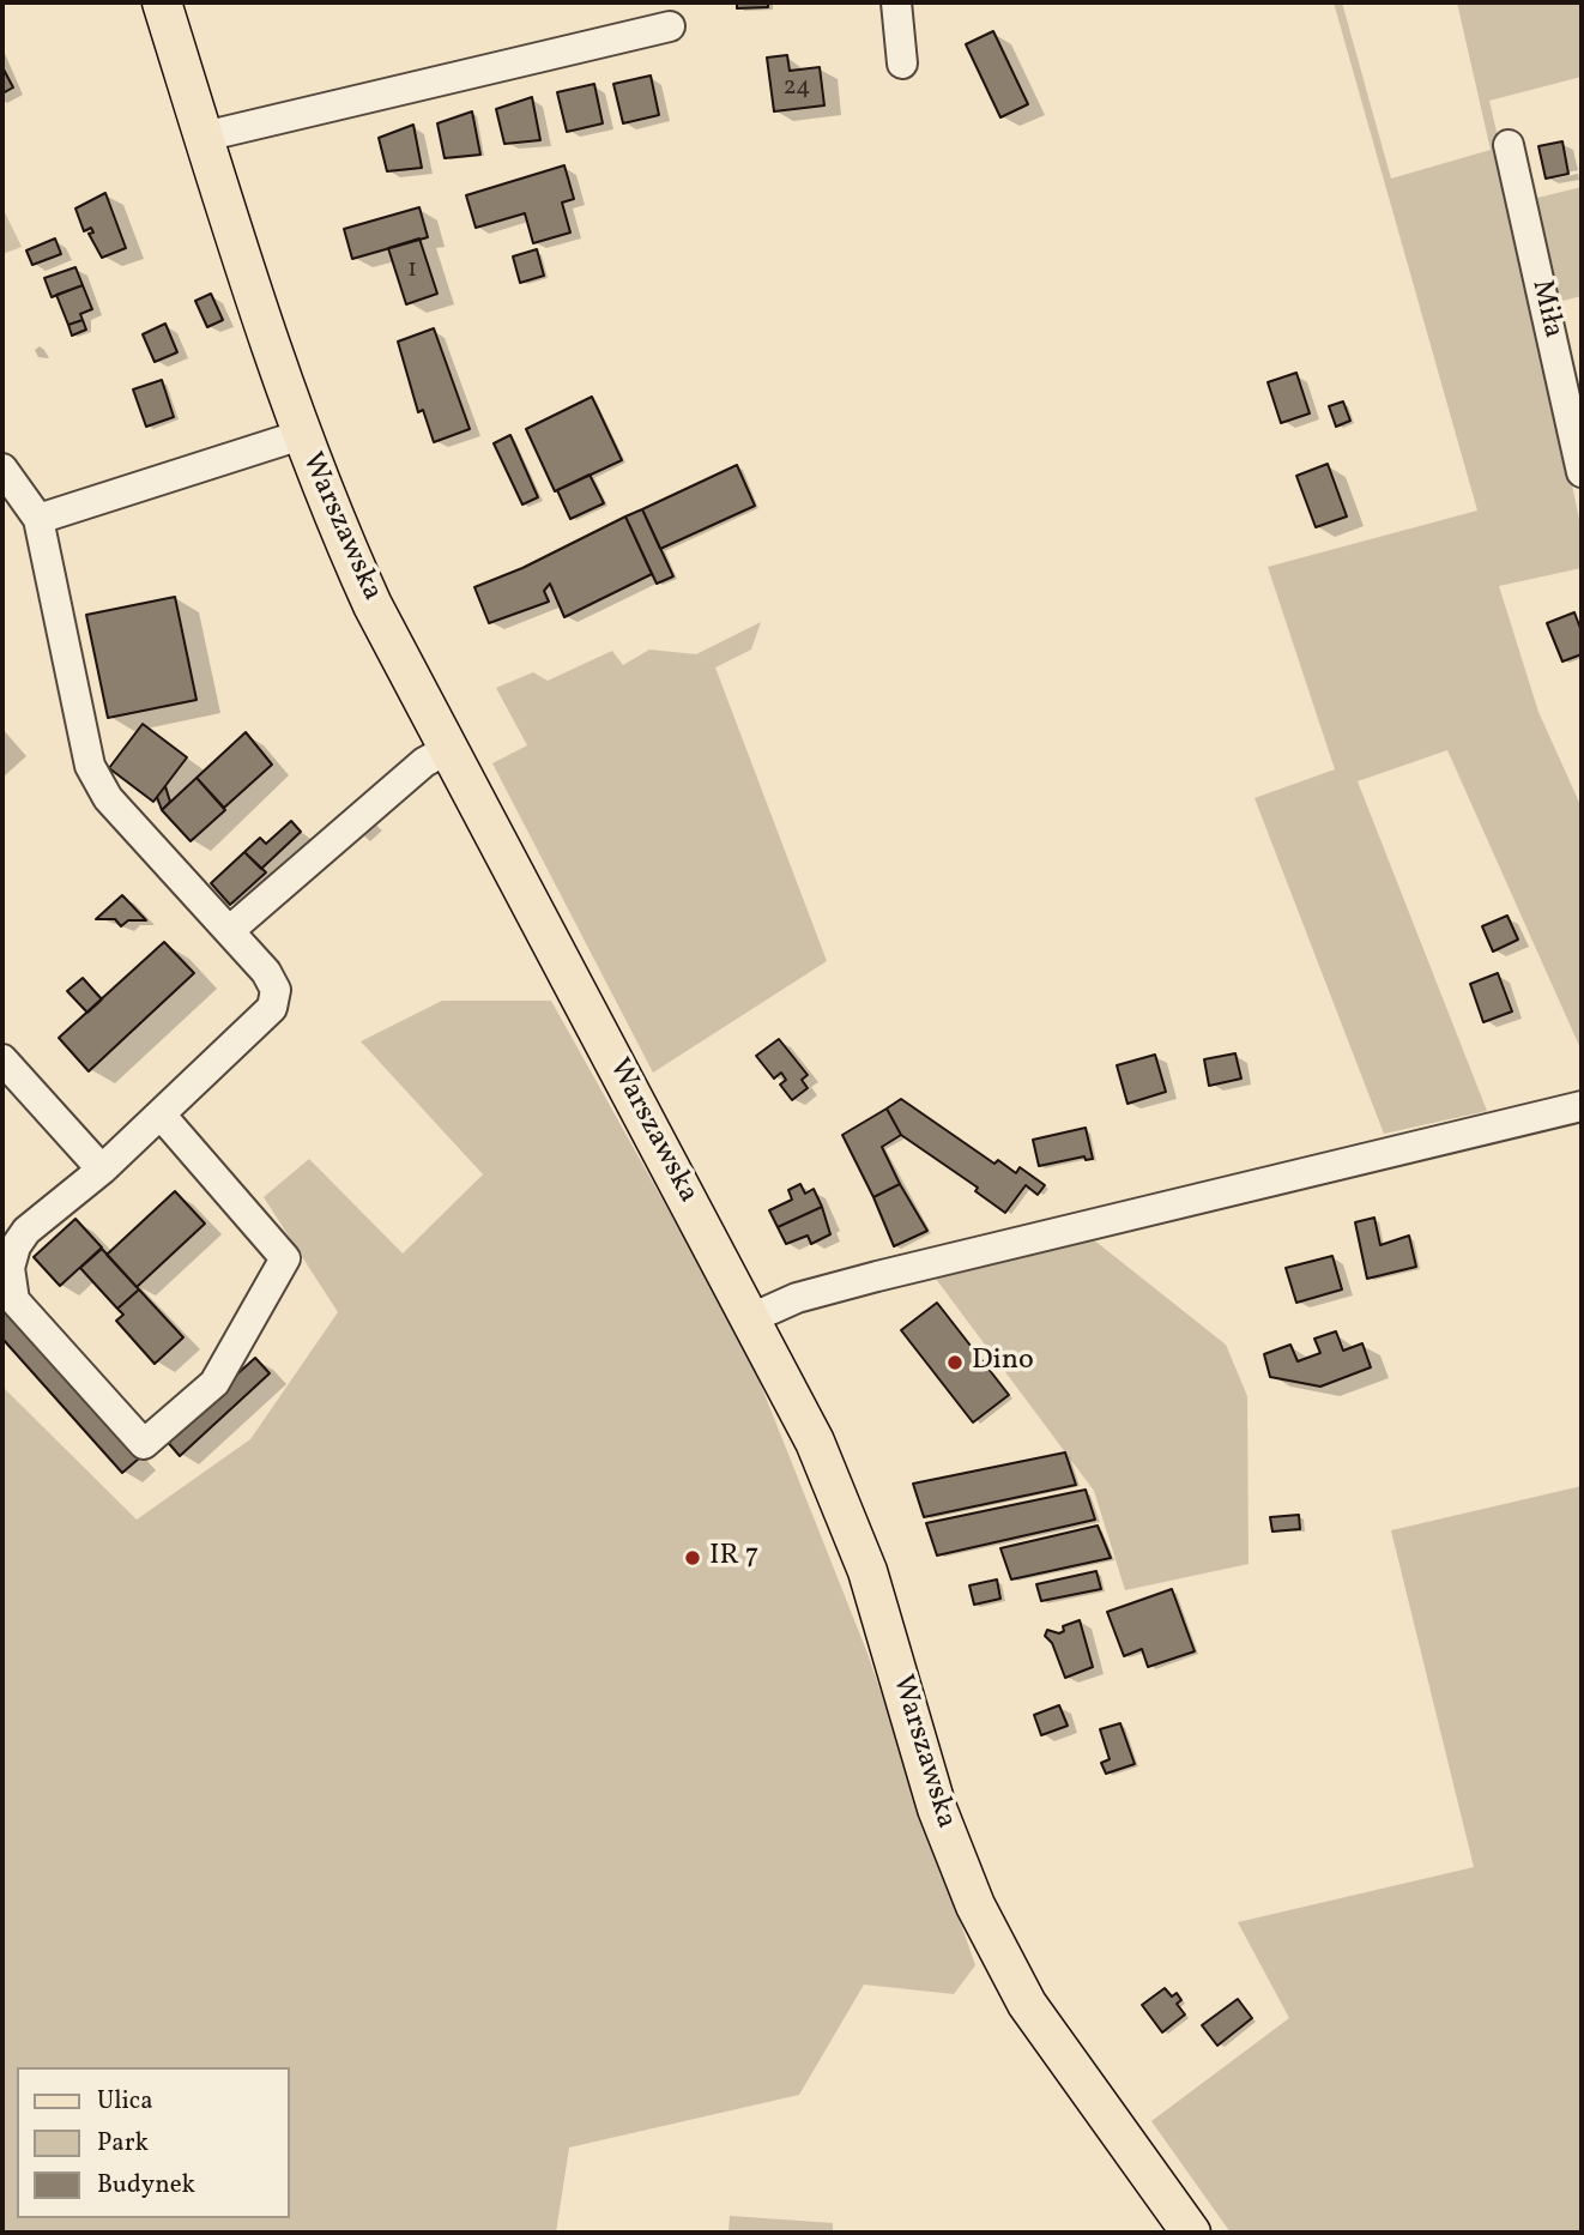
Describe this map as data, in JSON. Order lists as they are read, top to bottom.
{
  "streets": {
    "main road": ["Warszawska"],
    "street": ["Miła"]
  },
  "places": ["Dino", "IR 7"],
  "house_numbers": ["24", "1"],
  "legend": ["Ulica", "Park", "Budynek"]
}
